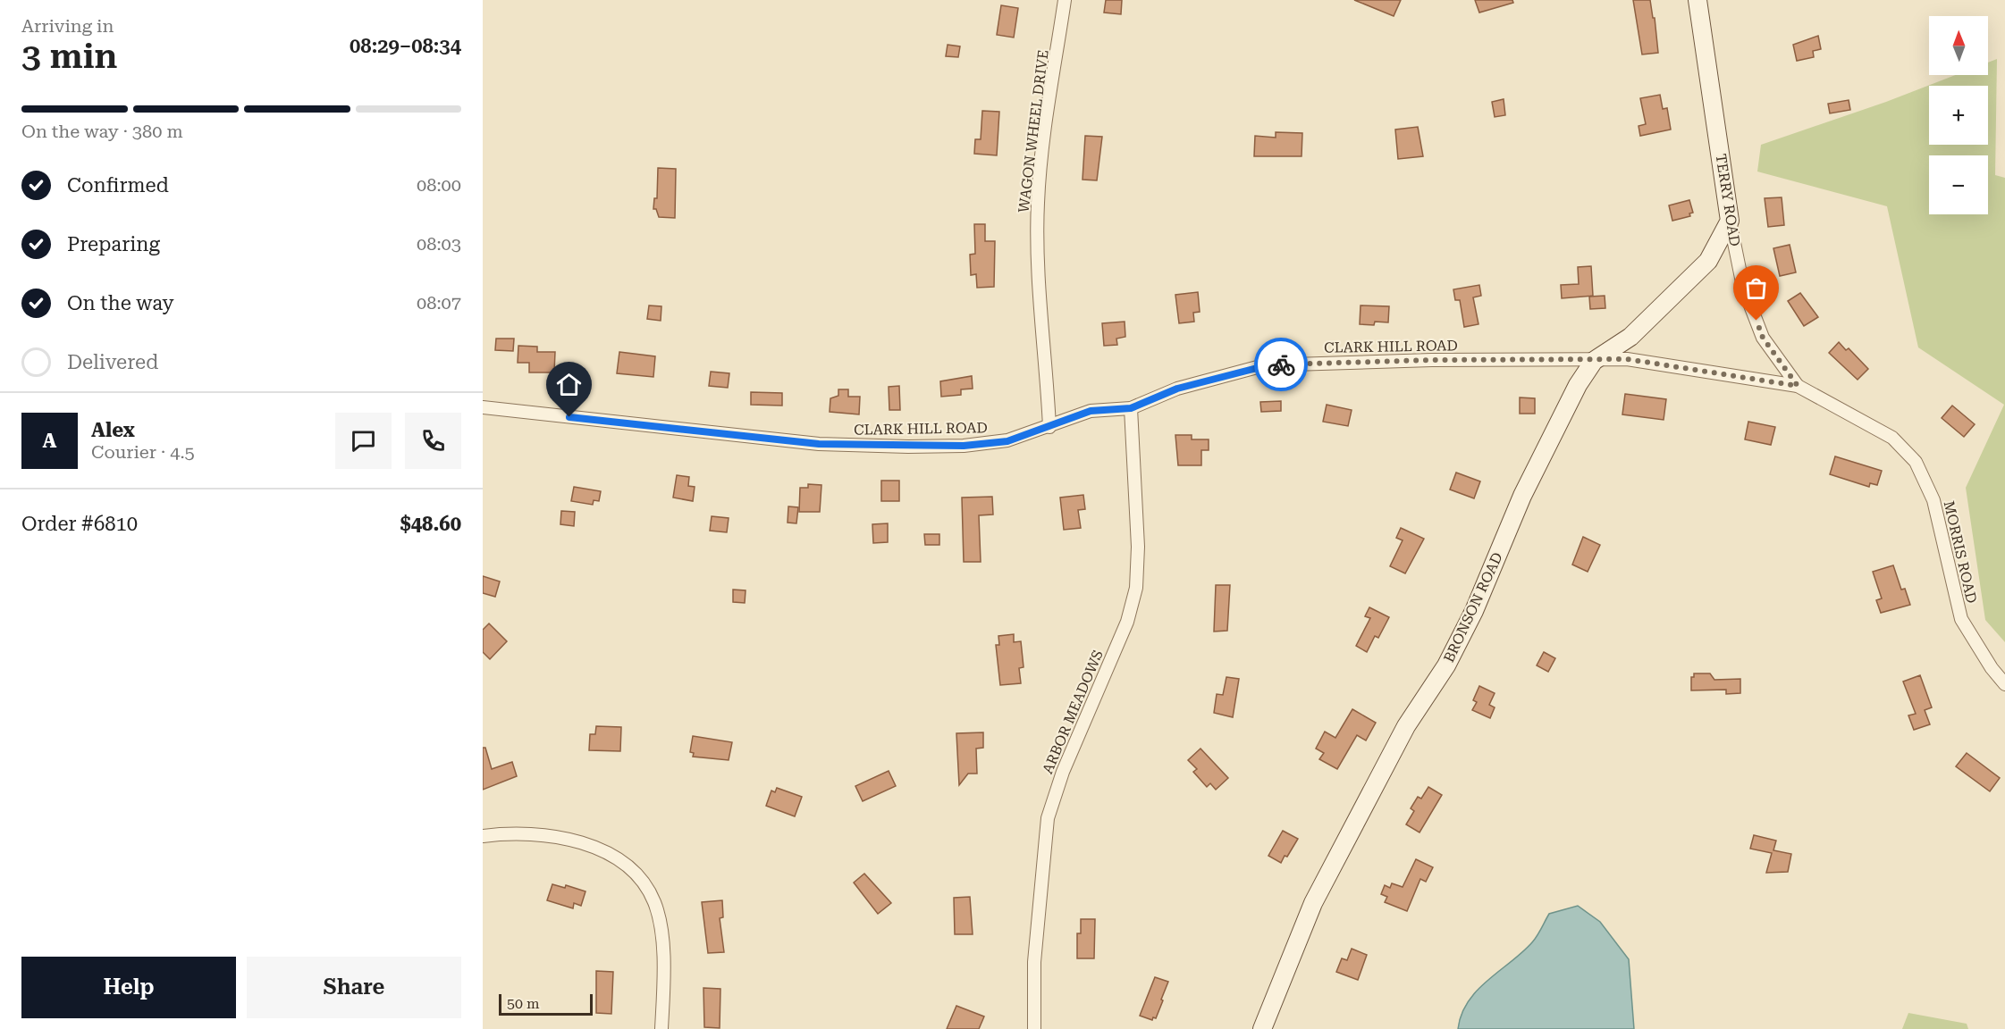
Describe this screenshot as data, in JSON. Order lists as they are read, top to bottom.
{
  "streets": {
    "street": [
      "WAGON WHEEL DRIVE",
      "TERRY ROAD",
      "CLARK HILL ROAD",
      "MORRIS ROAD",
      "BRONSON ROAD",
      "ARBOR MEADOWS"
    ]
  },
  "crossings": [
    ["WAGON WHEEL DRIVE", "CLARK HILL ROAD"],
    ["TERRY ROAD", "CLARK HILL ROAD"],
    ["TERRY ROAD", "MORRIS ROAD"],
    ["TERRY ROAD", "BRONSON ROAD"],
    ["CLARK HILL ROAD", "MORRIS ROAD"],
    ["CLARK HILL ROAD", "BRONSON ROAD"],
    ["CLARK HILL ROAD", "ARBOR MEADOWS"]
  ],
  "scale_bar": "50 m",
  "north": "top",
  "page": {
    "heading": ["3 min", "Arriving in", "08:29–08:34"],
    "panel": [
      "Alex",
      "Courier · 4.5",
      "Order #6810",
      "$48.60"
    ],
    "map_buttons": ["+", "−"],
    "bar": "On the way · 380 m",
    "list": [
      ["Confirmed", "08:00"],
      ["Preparing", "08:03"],
      ["On the way", "08:07"],
      "Delivered"
    ],
    "round": "A",
    "buttons": ["Help", "Share"],
    "scale": "50 m"
  }
}
